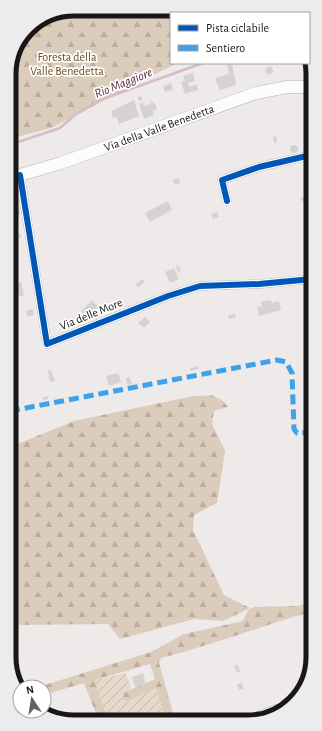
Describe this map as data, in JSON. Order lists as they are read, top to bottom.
{
  "streets": {
    "main road": ["Via della Valle Benedetta"],
    "street": ["Via delle More"]
  },
  "water": ["Rio Maggiore"],
  "parks": ["Foresta della Valle Benedetta"],
  "legend": ["Pista ciclabile", "Sentiero"],
  "north": "top"
}
